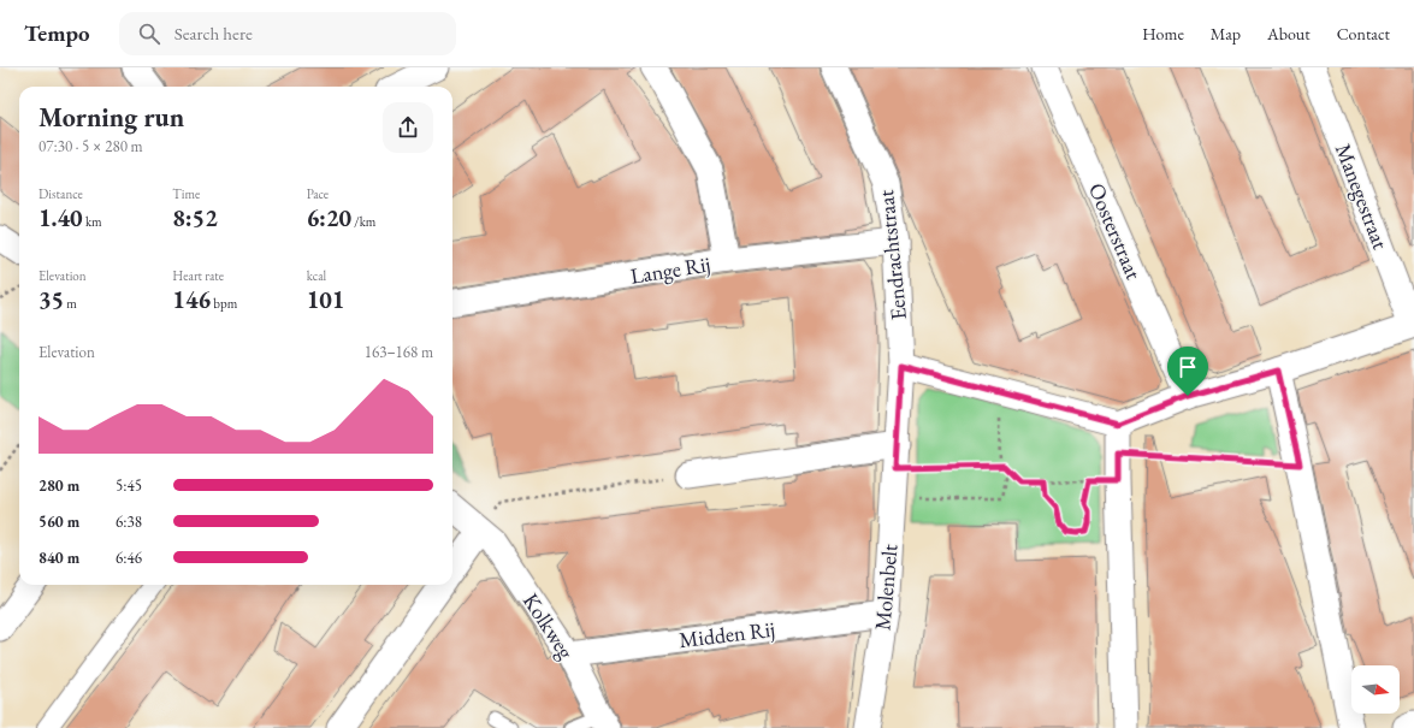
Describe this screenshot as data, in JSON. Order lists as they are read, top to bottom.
{
  "streets": {
    "street": [
      "Manegestraat",
      "Oosterstraat",
      "Eendrachtstraat",
      "Lange Rij",
      "Molenbelt",
      "Kolkweg",
      "Midden Rij"
    ]
  },
  "crossings": [
    ["Eendrachtstraat", "Lange Rij"],
    ["Eendrachtstraat", "Molenbelt"],
    ["Molenbelt", "Midden Rij"],
    ["Kolkweg", "Midden Rij"]
  ],
  "north": "right",
  "page": {
    "header": "Tempo",
    "search": "Search here",
    "nav": [
      "Home",
      "Map",
      "About",
      "Contact"
    ],
    "heading": ["Morning run", "07:30 · 5 × 280 m"],
    "stats": [
      ["Distance", "1.40 km"],
      ["Time", "8:52"],
      ["Pace", "6:20 /km"],
      ["Elevation", "35 m"],
      ["Heart rate", "146 bpm"],
      ["kcal", "101"]
    ],
    "chart": ["Elevation", "163–168 m"],
    "list": [
      {
        "name": "280 m",
        "note": "5:45"
      },
      {
        "name": "560 m",
        "note": "6:38"
      },
      {
        "name": "840 m",
        "note": "6:46"
      }
    ]
  }
}
